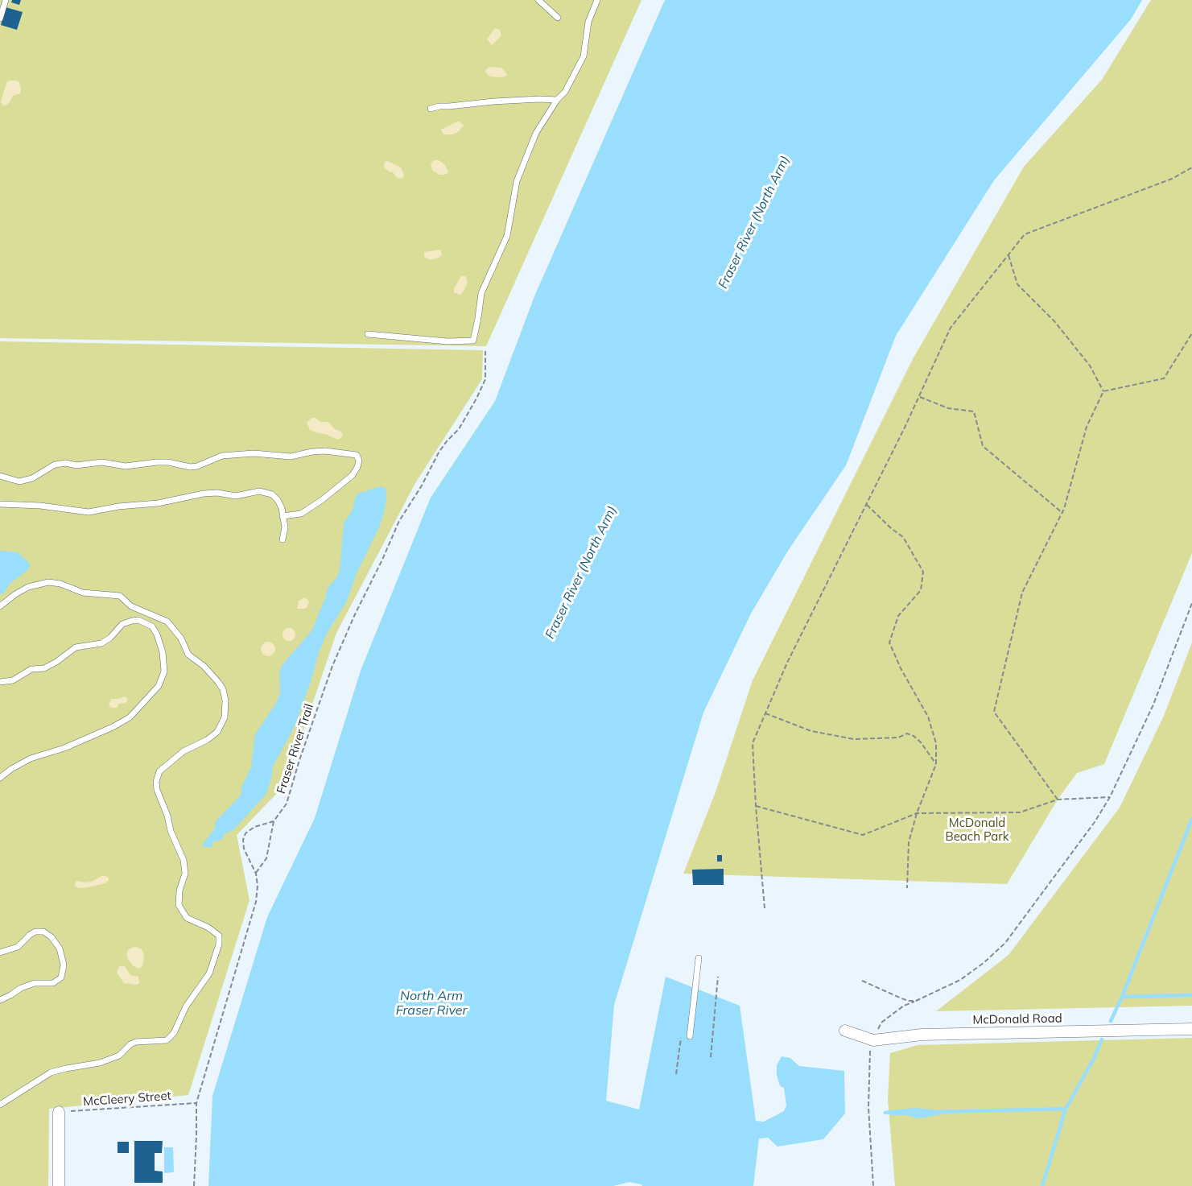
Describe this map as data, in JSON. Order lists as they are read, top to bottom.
{
  "streets": {
    "street": ["McDonald Road"],
    "path": ["Fraser River Trail", "McCleery Street"]
  },
  "water": ["Fraser River (North Arm)", "North Arm Fraser River"],
  "parks": ["McDonald Beach Park"]
}
